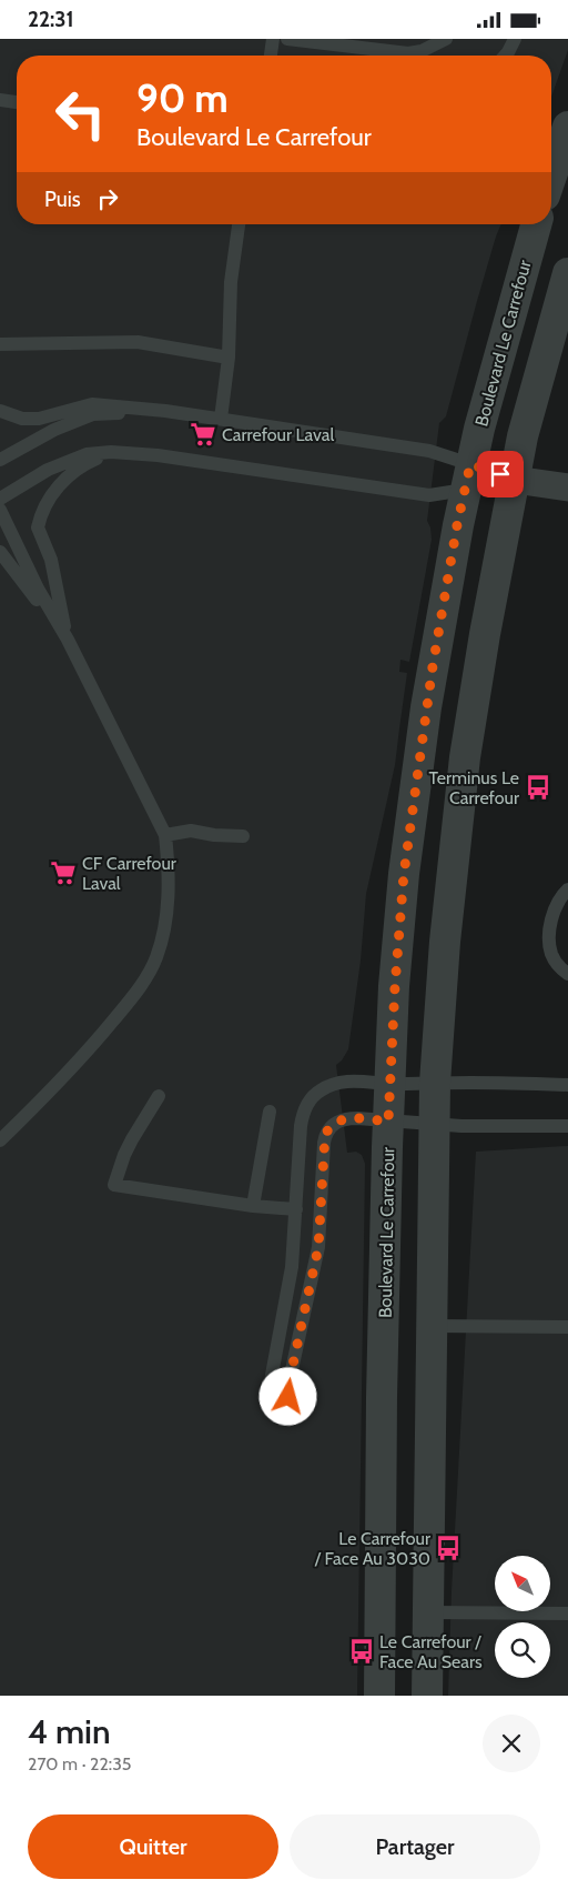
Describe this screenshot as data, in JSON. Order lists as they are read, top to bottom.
{
  "streets": {
    "street": ["Boulevard Le Carrefour"]
  },
  "places": {
    "supermarket": ["Carrefour Laval", "CF Carrefour Laval"],
    "bus stop": ["Terminus Le Carrefour", "Le Carrefour / Face Au 3030", "Le Carrefour / Face Au Sears"]
  },
  "north": "top left",
  "page": {
    "status": "22:31",
    "turn": ["90 m", "Boulevard Le Carrefour"],
    "then": "Puis",
    "heading": ["4 min", "270 m · 22:35"],
    "buttons": ["Quitter", "Partager"]
  }
}
